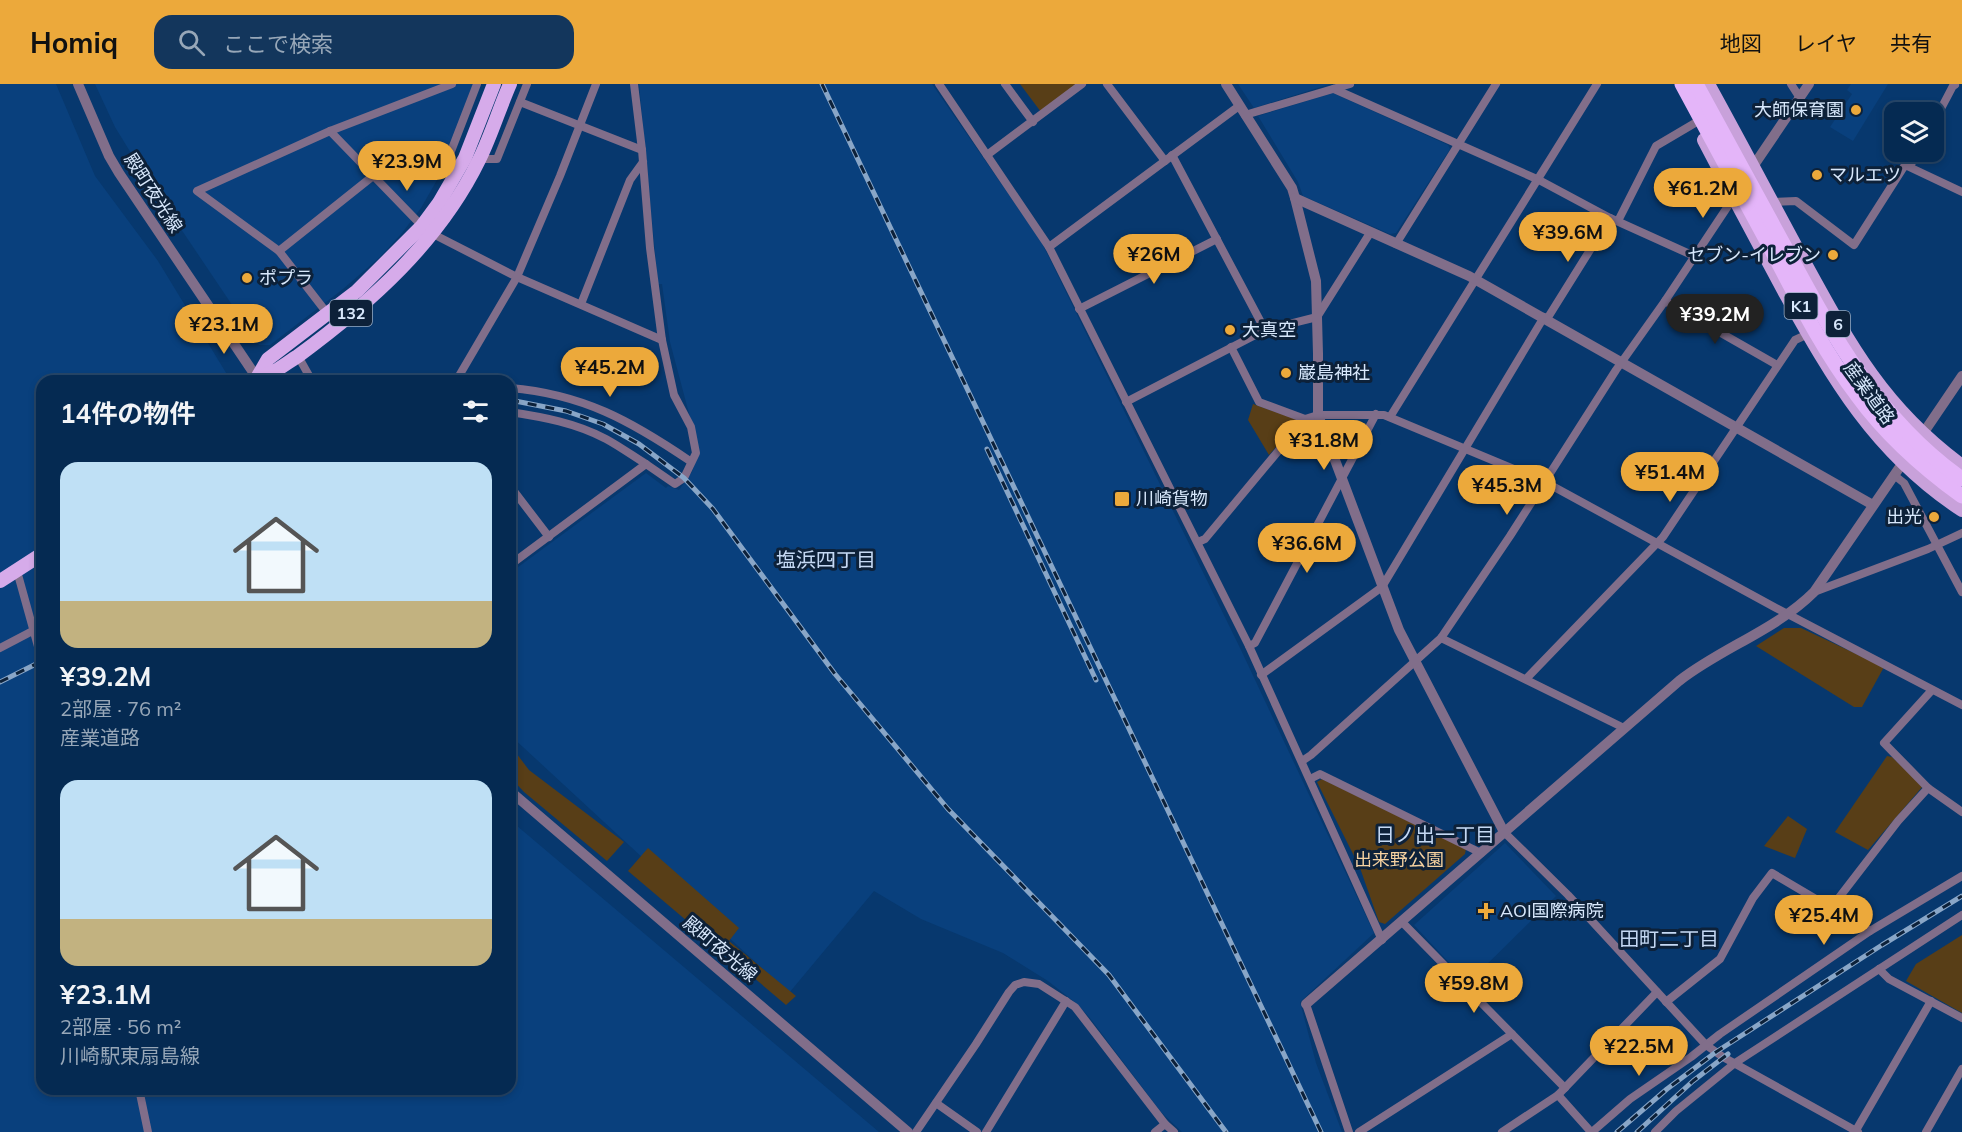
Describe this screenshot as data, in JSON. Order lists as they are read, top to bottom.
{
  "streets": {
    "highway": ["K1", "132"],
    "main road": ["6", "産業道路"],
    "street": ["殿町夜光線"]
  },
  "districts": ["塩浜四丁目", "日ノ出一丁目", "田町二丁目"],
  "parks": ["出来野公園"],
  "places": {
    "other": [
      "大師保育園",
      "マルエツ",
      "セブン-イレブン",
      "ポプラ",
      "大真空",
      "巌島神社",
      "出光"
    ],
    "transit": ["川崎貨物"],
    "health": ["AOI国際病院"]
  },
  "page": {
    "header": "Homiq",
    "search": "ここで検索",
    "nav": ["地図", "レイヤ", "共有"],
    "price": [
      "¥23.9M",
      "¥61.2M",
      "¥39.6M",
      "¥26M",
      "¥39.2M",
      "¥23.1M",
      "¥45.2M",
      "¥31.8M",
      "¥51.4M",
      "¥45.3M",
      "¥36.6M",
      "¥25.4M",
      "¥59.8M",
      "¥22.5M"
    ],
    "heading": "14件の物件",
    "list": [
      {
        "name": "¥39.2M",
        "note": "2部屋 · 76 m² · 産業道路"
      },
      {
        "name": "¥23.1M",
        "note": "2部屋 · 56 m² · 川崎駅東扇島線"
      }
    ]
  }
}
